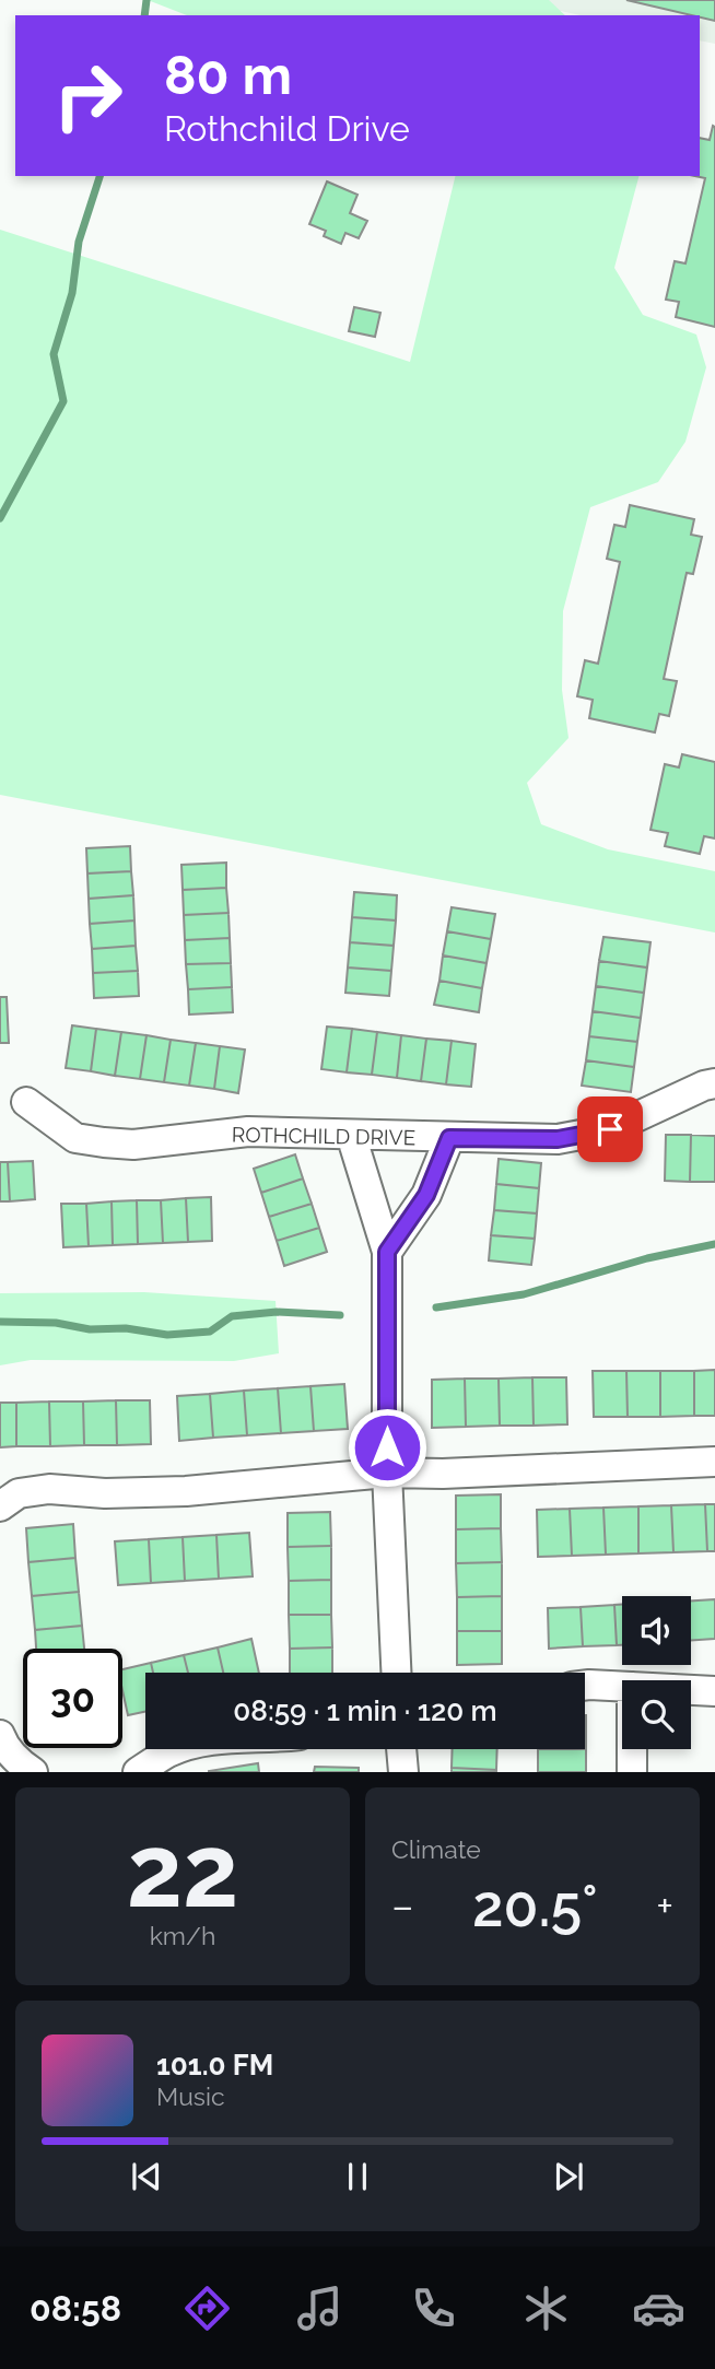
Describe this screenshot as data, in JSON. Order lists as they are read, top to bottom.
{
  "streets": {
    "street": ["ROTHCHILD DRIVE"]
  },
  "page": {
    "turn": ["80 m", "Rothchild Drive"],
    "limit": "30",
    "trip": "08:59 · 1 min · 120 m",
    "tile": [
      ["22", "km/h"],
      "Climate"
    ],
    "heat": ["−", "20.5°", "+"],
    "song": ["101.0 FM", "Music"],
    "tabs": "08:58"
  }
}
